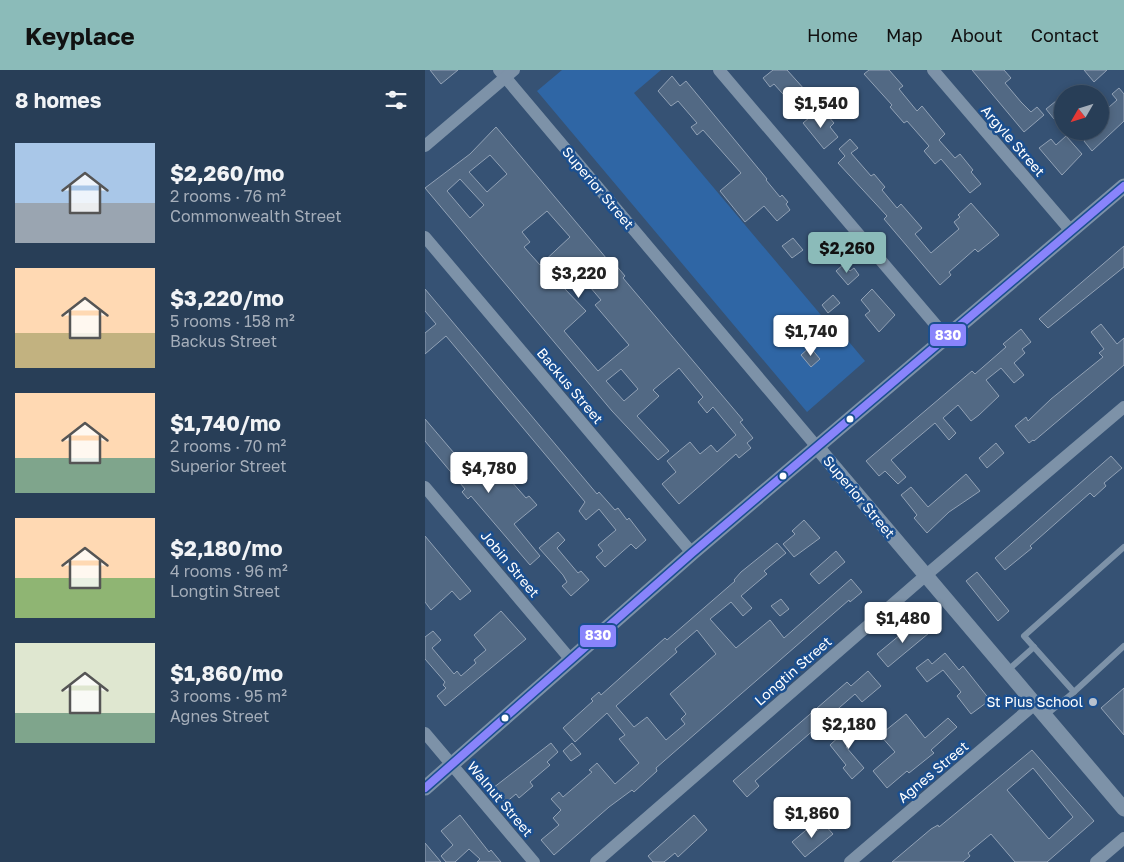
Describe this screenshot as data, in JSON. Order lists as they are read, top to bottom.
{
  "streets": {
    "street": [
      "Argyle Street",
      "Superior Street",
      "Backus Street",
      "Jobin Street",
      "Longtin Street",
      "Agnes Street",
      "Walnut Street"
    ]
  },
  "crossings": [
    ["Superior Street", "Longtin Street"],
    ["Superior Street", "Agnes Street"]
  ],
  "places": ["St Pius School"],
  "lines": ["transit line 830"],
  "north": "bottom left",
  "page": {
    "header": "Keyplace",
    "nav": [
      "Home",
      "Map",
      "About",
      "Contact"
    ],
    "heading": "8 homes",
    "price": [
      "$1,540",
      "$2,260",
      "$3,220",
      "$1,740",
      "$4,780",
      "$1,480",
      "$2,180",
      "$1,860"
    ],
    "list": [
      {
        "name": "$2,260/mo",
        "note": "2 rooms · 76 m² · Commonwealth Street"
      },
      {
        "name": "$3,220/mo",
        "note": "5 rooms · 158 m² · Backus Street"
      },
      {
        "name": "$1,740/mo",
        "note": "2 rooms · 70 m² · Superior Street"
      },
      {
        "name": "$2,180/mo",
        "note": "4 rooms · 96 m² · Longtin Street"
      },
      {
        "name": "$1,860/mo",
        "note": "3 rooms · 95 m² · Agnes Street"
      }
    ]
  }
}
